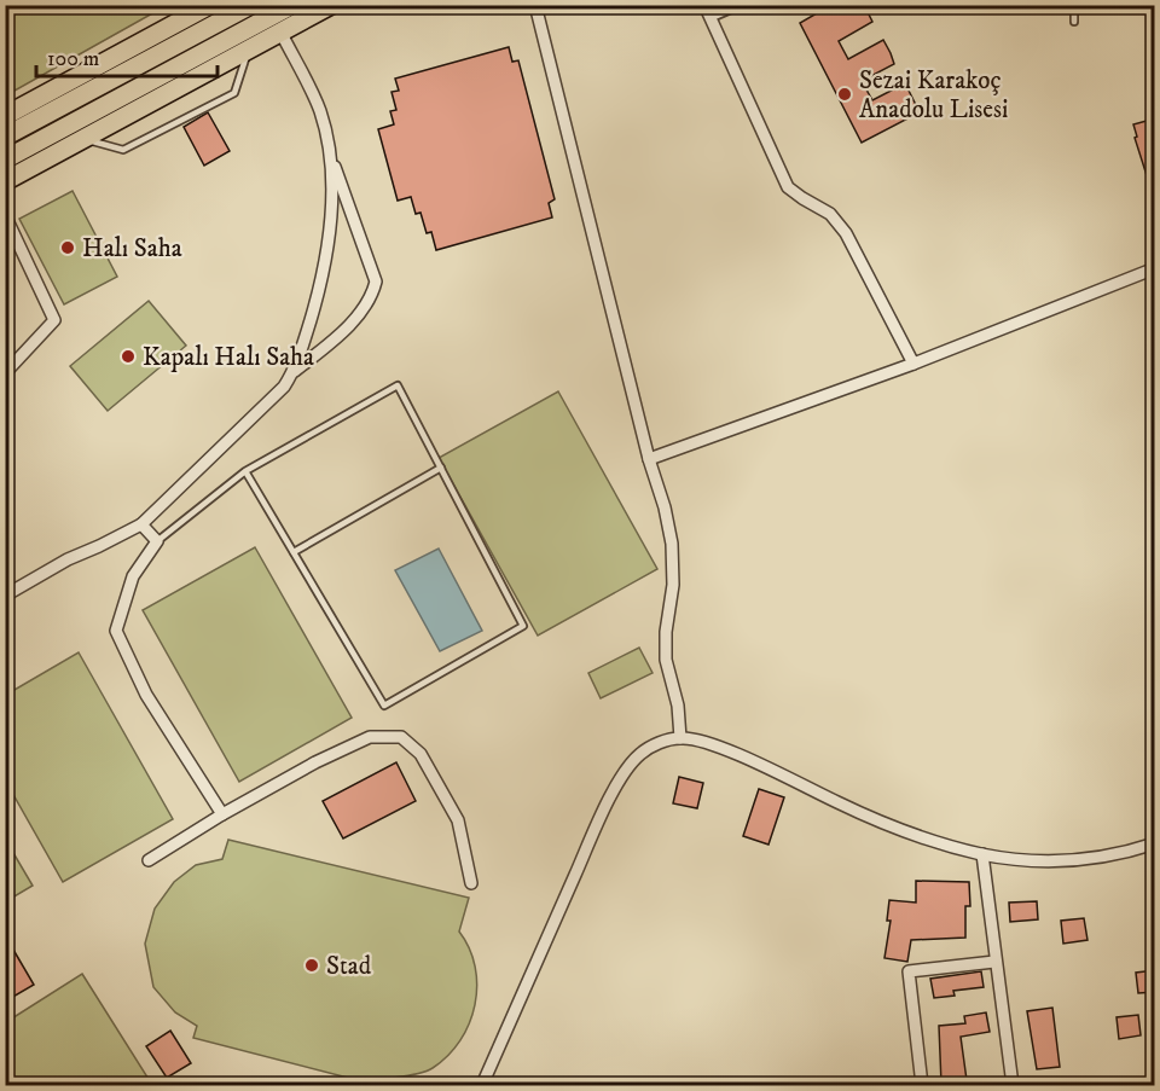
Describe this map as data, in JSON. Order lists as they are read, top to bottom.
{
  "places": [
    "Sezai Karakoç Anadolu Lisesi",
    "Halı Saha",
    "Kapalı Halı Saha",
    "Stad"
  ],
  "scale_bar": "100 m"
}
